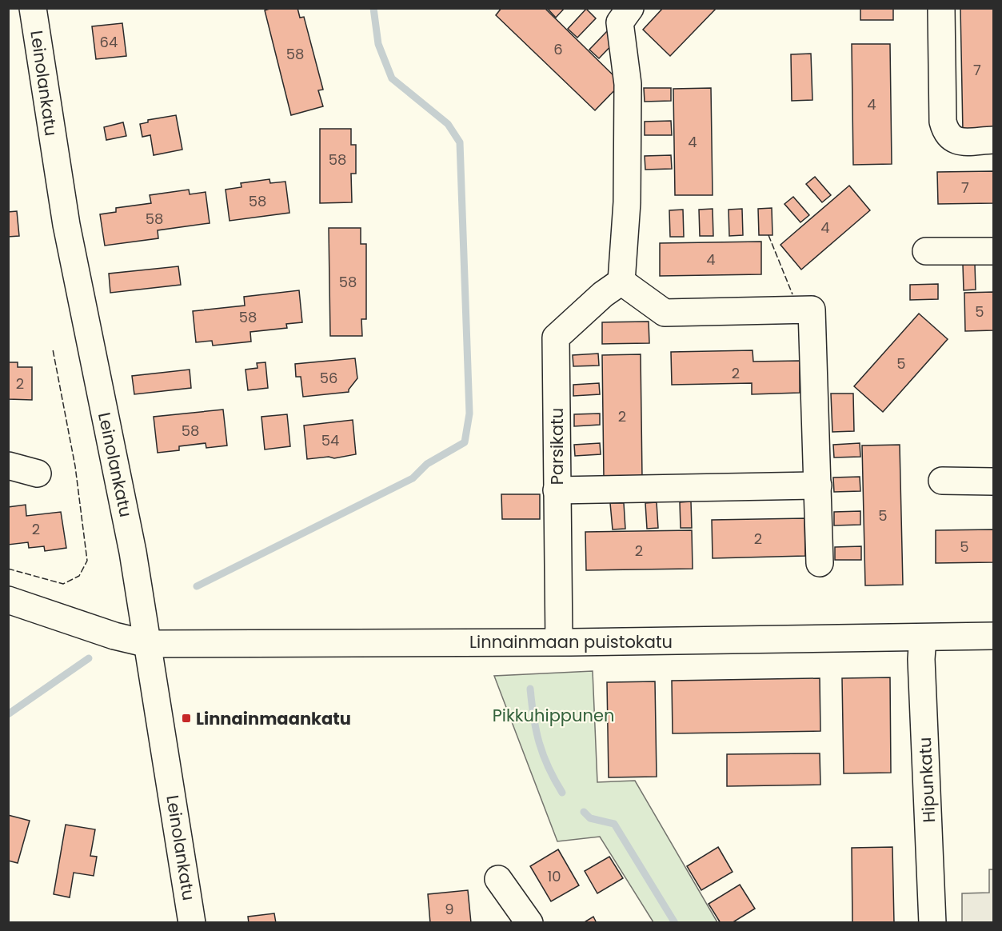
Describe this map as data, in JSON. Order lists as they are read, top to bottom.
{
  "streets": {
    "street": [
      "Leinolankatu",
      "Parsikatu",
      "Linnainmaan puistokatu",
      "Hipunkatu"
    ]
  },
  "crossings": [
    ["Leinolankatu", "Linnainmaan puistokatu"],
    ["Parsikatu", "Linnainmaan puistokatu"],
    ["Linnainmaan puistokatu", "Hipunkatu"]
  ],
  "parks": ["Pikkuhippunen"],
  "places": {
    "transit": ["Linnainmaankatu"]
  },
  "house_numbers": [
    "64",
    "6",
    "58",
    "7",
    "4",
    "4",
    "58",
    "7",
    "58",
    "58",
    "4",
    "4",
    "58",
    "5",
    "58",
    "5",
    "2",
    "56",
    "2",
    "2",
    "58",
    "54",
    "5",
    "2",
    "2",
    "5",
    "2",
    "10",
    "9"
  ]
}
